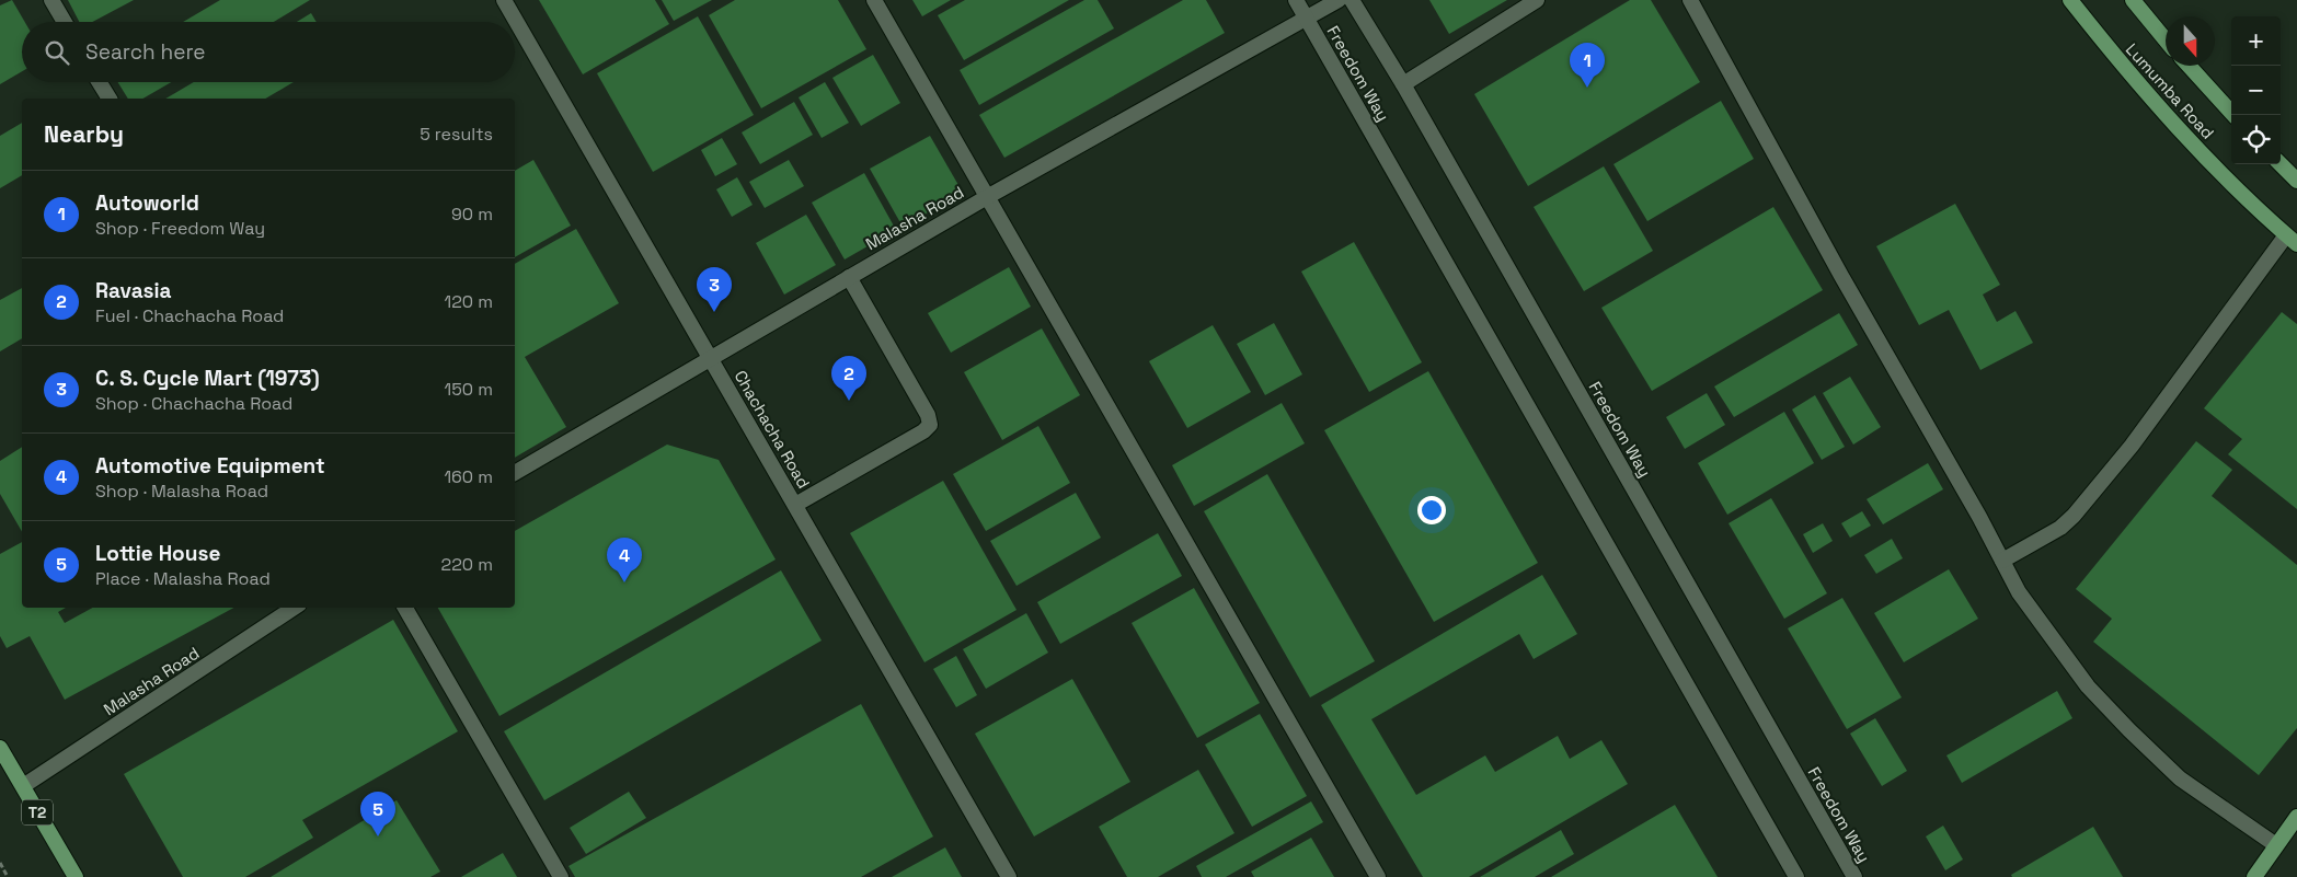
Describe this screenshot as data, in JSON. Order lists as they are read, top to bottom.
{
  "streets": {
    "main road": ["Lumumba Road", "T2"],
    "street": ["Freedom Way", "Malasha Road", "Chachacha Road"]
  },
  "crossings": [
    ["Freedom Way", "Malasha Road"],
    ["Malasha Road", "Chachacha Road"],
    ["Malasha Road", "T2"]
  ],
  "north": "bottom",
  "page": {
    "map_buttons": ["+", "−"],
    "search": "Search here",
    "pins": [
      "1",
      "3",
      "2",
      "4",
      "5"
    ],
    "heading": ["Nearby", "5 results"],
    "list": [
      {
        "mark": "1",
        "name": "Autoworld",
        "note": "Shop · Freedom Way",
        "value": "90 m"
      },
      {
        "mark": "2",
        "name": "Ravasia",
        "note": "Fuel · Chachacha Road",
        "value": "120 m"
      },
      {
        "mark": "3",
        "name": "C. S. Cycle Mart (1973)",
        "note": "Shop · Chachacha Road",
        "value": "150 m"
      },
      {
        "mark": "4",
        "name": "Automotive Equipment",
        "note": "Shop · Malasha Road",
        "value": "160 m"
      },
      {
        "mark": "5",
        "name": "Lottie House",
        "note": "Place · Malasha Road",
        "value": "220 m"
      }
    ]
  }
}
